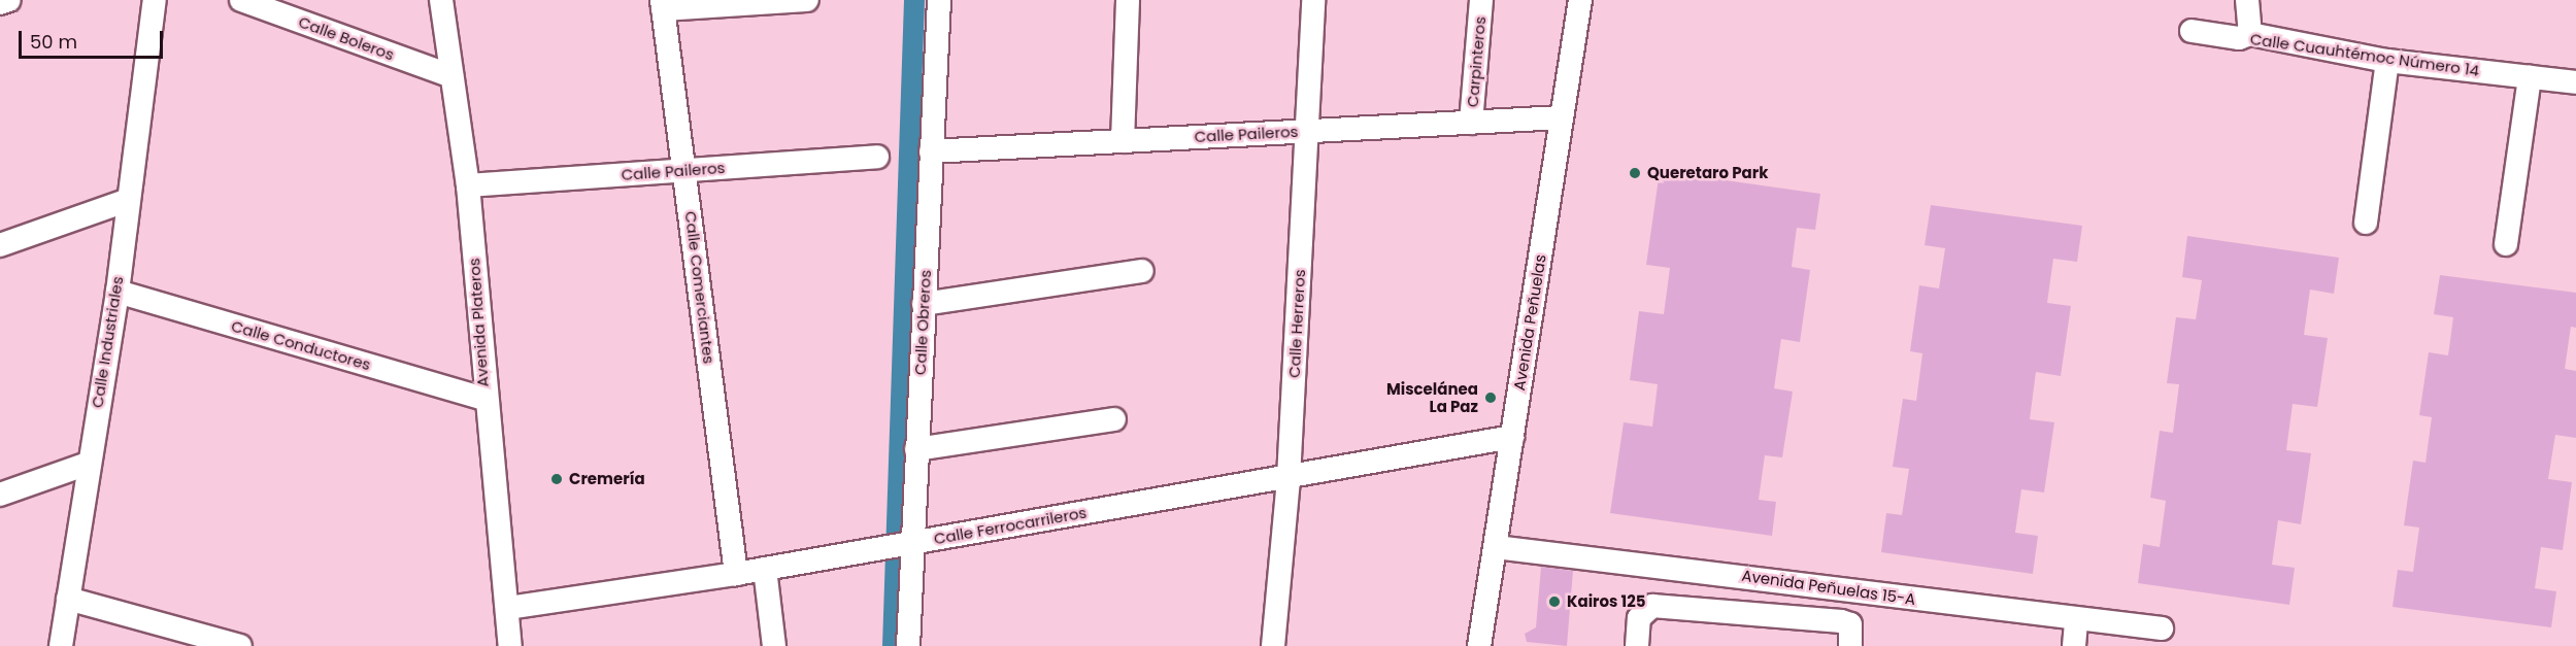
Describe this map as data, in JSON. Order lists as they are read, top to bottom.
{
  "streets": {
    "street": [
      "Calle Boleros",
      "Calle Cuauhtémoc Número 14",
      "Carpinteros",
      "Calle Paileros",
      "Calle Comerciantes",
      "Avenida Plateros",
      "Calle Obreros",
      "Avenida Peñuelas",
      "Calle Herreros",
      "Calle Industriales",
      "Calle Conductores",
      "Calle Ferrocarrileros",
      "Avenida Peñuelas 15-A"
    ]
  },
  "crossings": [
    ["Calle Boleros", "Avenida Plateros"],
    ["Carpinteros", "Calle Paileros"],
    ["Calle Paileros", "Calle Comerciantes"],
    ["Calle Paileros", "Avenida Plateros"],
    ["Calle Paileros", "Calle Obreros"],
    ["Calle Paileros", "Avenida Peñuelas"],
    ["Calle Paileros", "Calle Herreros"],
    ["Calle Comerciantes", "Calle Ferrocarrileros"],
    ["Avenida Plateros", "Calle Conductores"],
    ["Avenida Plateros", "Calle Ferrocarrileros"],
    ["Calle Obreros", "Calle Ferrocarrileros"],
    ["Avenida Peñuelas", "Calle Ferrocarrileros"],
    ["Avenida Peñuelas", "Avenida Peñuelas 15-A"],
    ["Calle Herreros", "Calle Ferrocarrileros"],
    ["Calle Industriales", "Calle Conductores"]
  ],
  "places": [
    "Queretaro Park",
    "Miscelánea La Paz",
    "Cremería",
    "Kairos 125"
  ],
  "scale_bar": "50 m"
}
